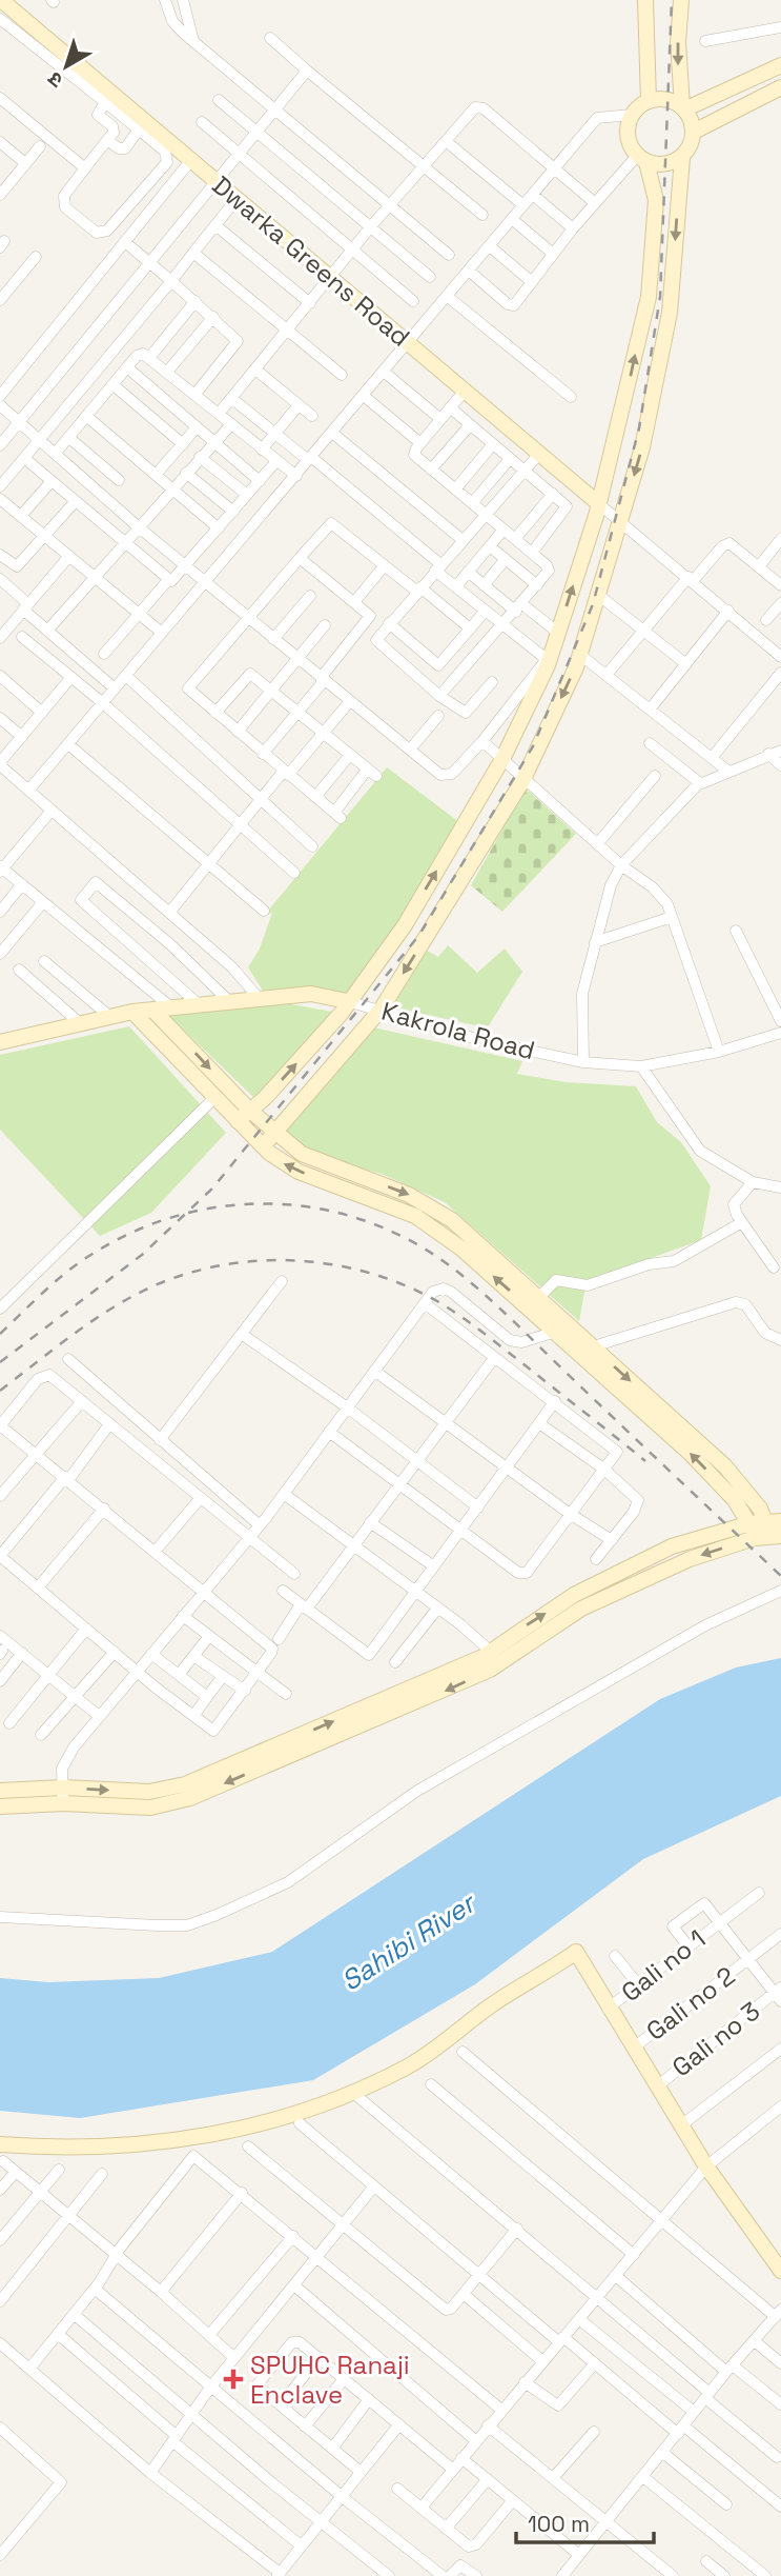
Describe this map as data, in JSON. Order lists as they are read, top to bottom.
{
  "streets": {
    "street": [
      "Dwarka Greens Road",
      "Kakrola Road",
      "Gali no 1",
      "Gali no 2",
      "Gali no 3"
    ]
  },
  "water": ["Sahibi River"],
  "places": {
    "health": ["SPUHC Ranaji Enclave"]
  },
  "scale_bar": "100 m",
  "north": "bottom left"
}
